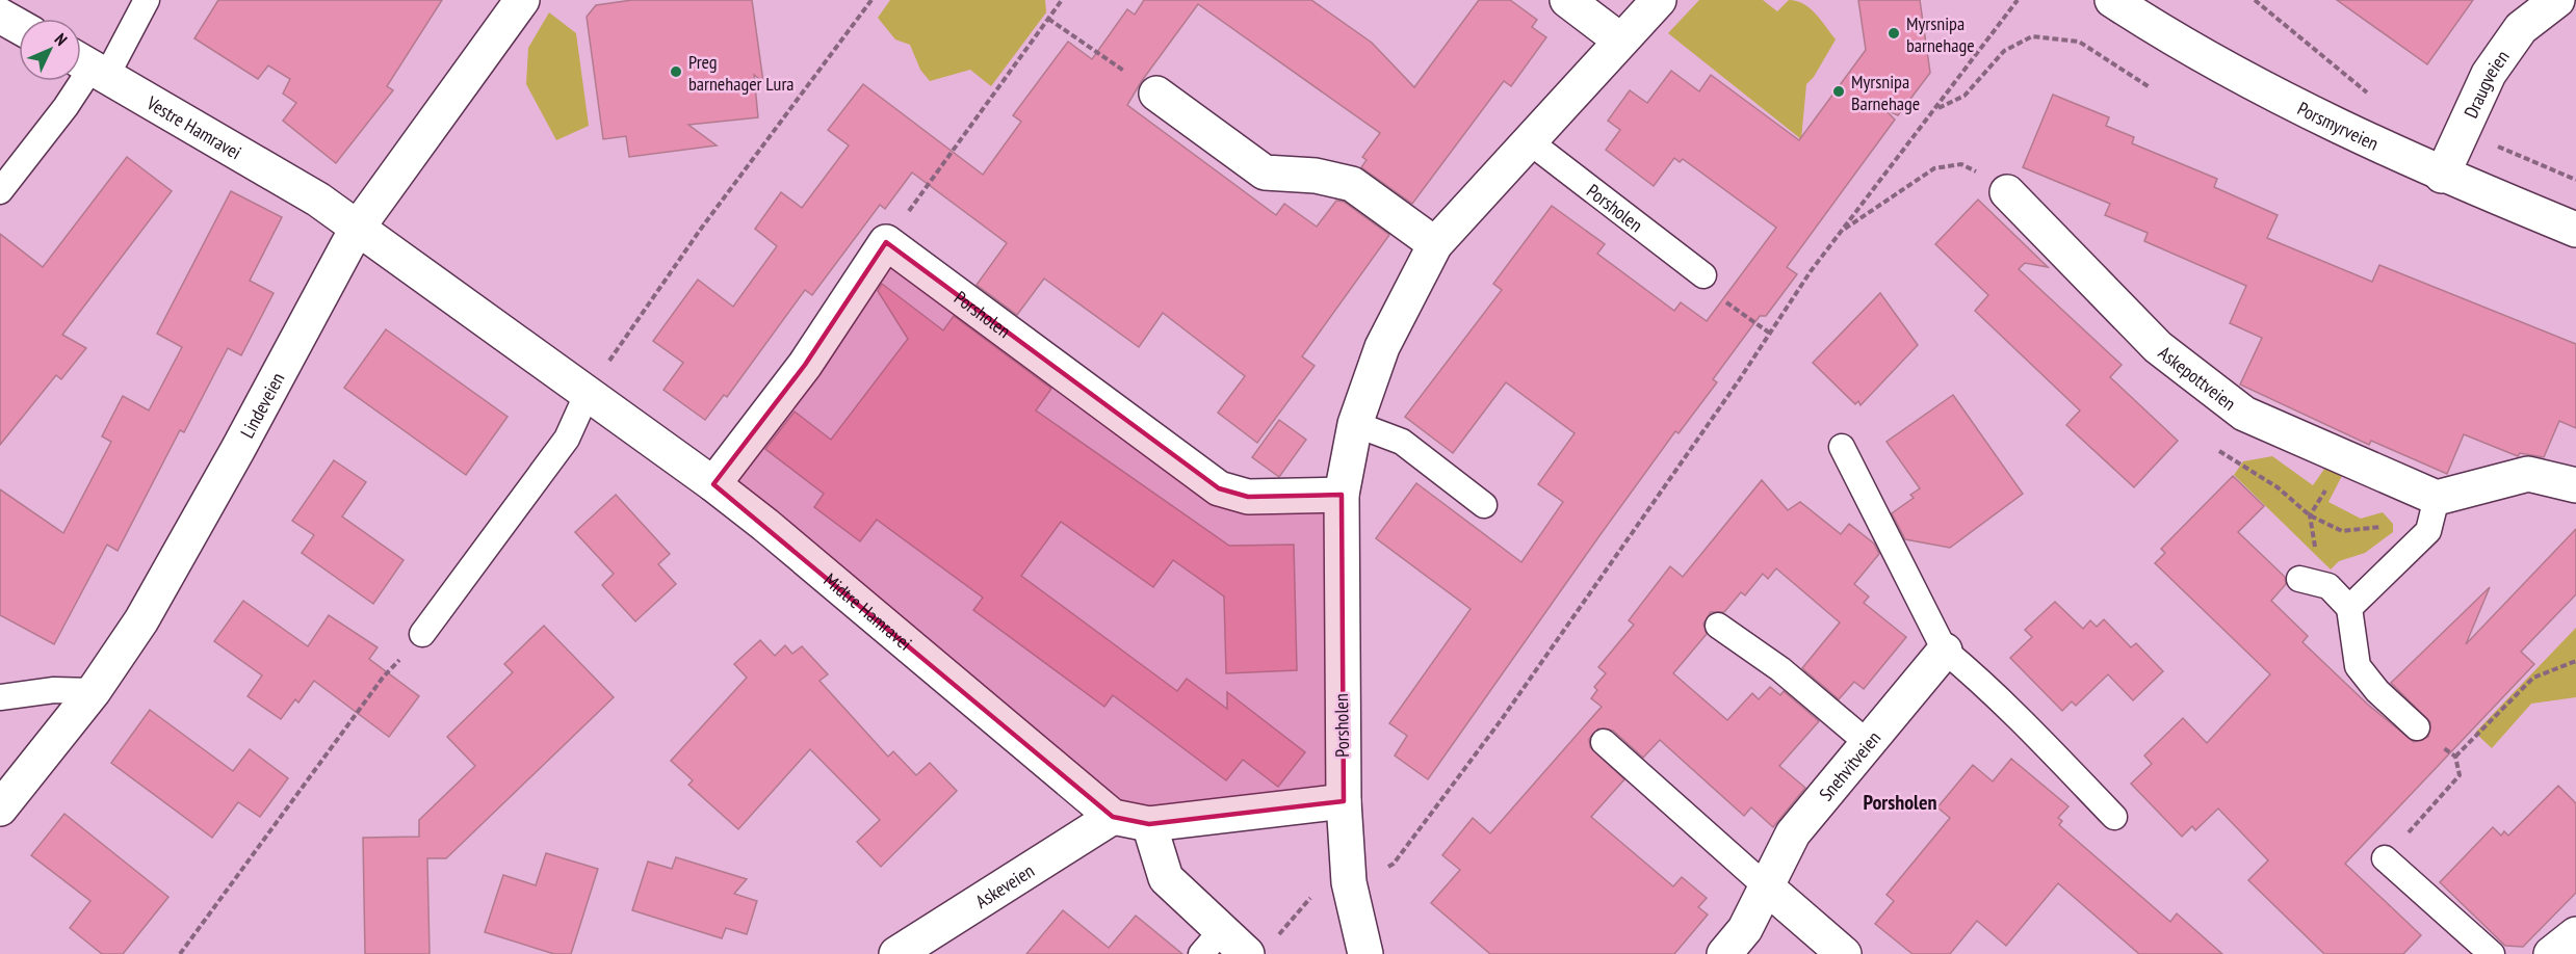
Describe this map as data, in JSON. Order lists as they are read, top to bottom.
{
  "streets": {
    "street": [
      "Draugveien",
      "Vestre Hamravei",
      "Porsmyrveien",
      "Porsholen",
      "Askepottveien",
      "Lindeveien",
      "Midtre Hamravei",
      "Snehvitveien",
      "Askeveien"
    ]
  },
  "crossings": [
    ["Draugveien", "Porsmyrveien"],
    ["Vestre Hamravei", "Lindeveien"],
    ["Vestre Hamravei", "Midtre Hamravei"],
    ["Porsholen", "Midtre Hamravei"],
    ["Lindeveien", "Midtre Hamravei"],
    ["Midtre Hamravei", "Askeveien"]
  ],
  "districts": ["Porsholen"],
  "places": ["Myrsnipa barnehage", "Preg barnehager Lura", "Myrsnipa Barnehage"],
  "north": "top right"
}
